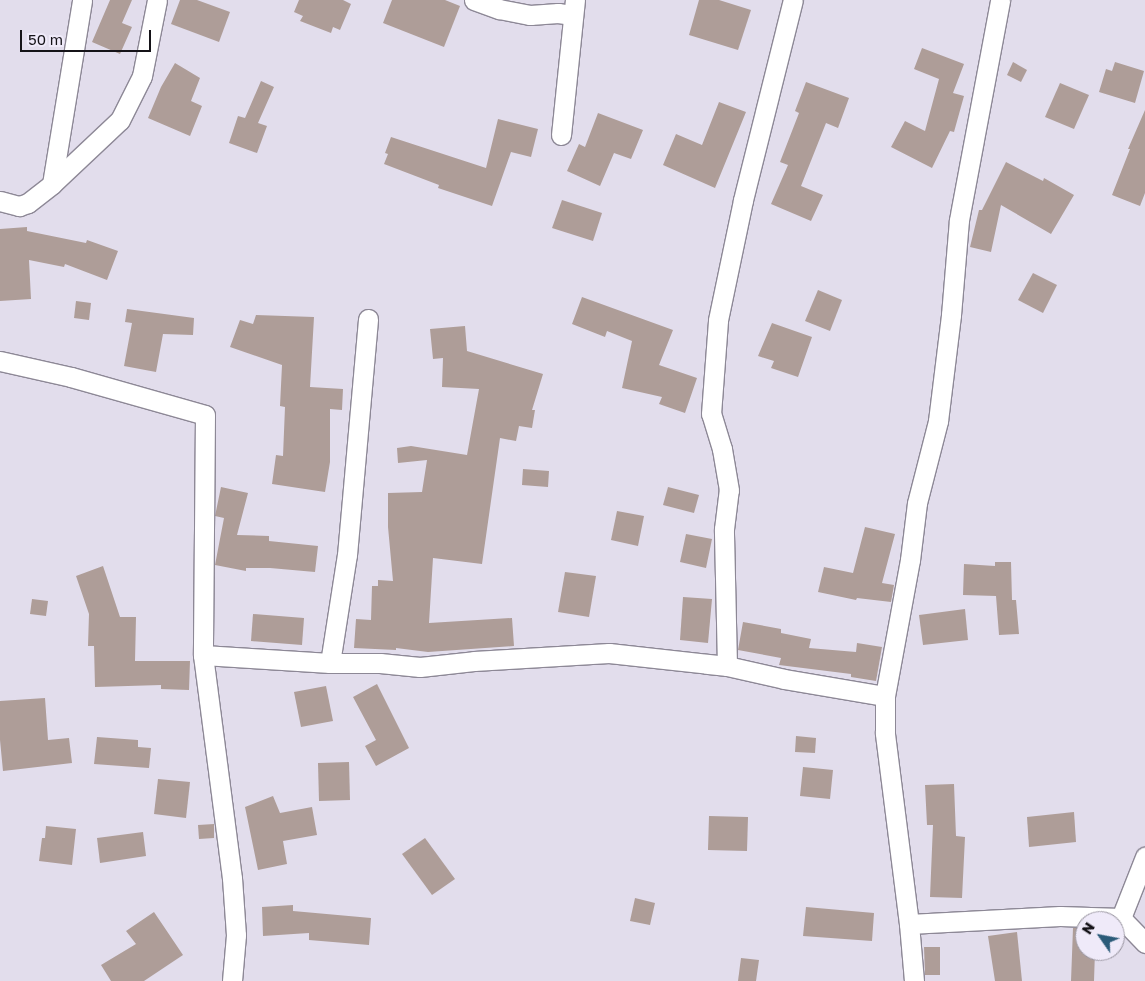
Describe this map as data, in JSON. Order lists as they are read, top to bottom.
{
  "scale_bar": "50 m",
  "north": "top left"
}
